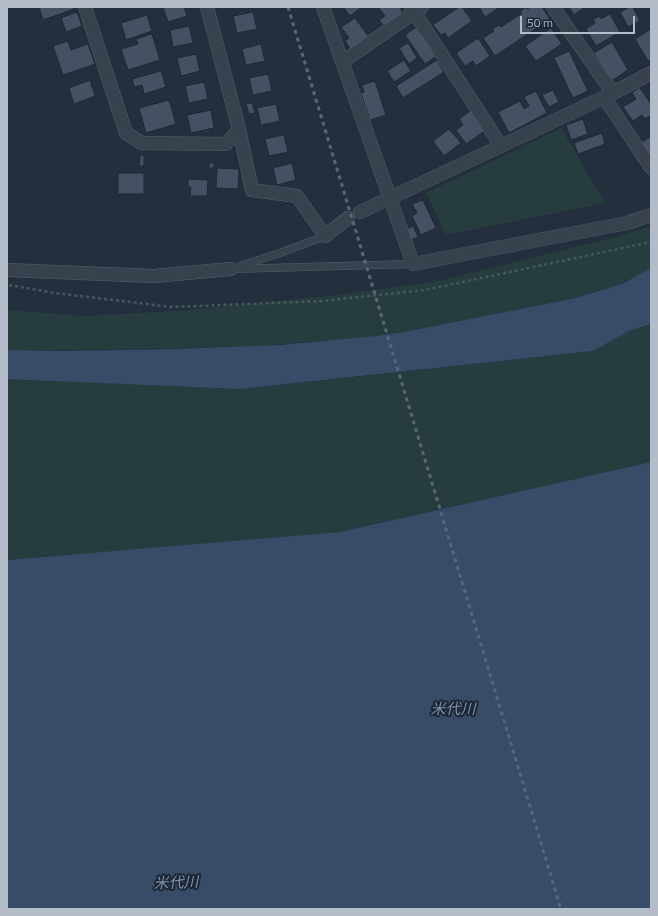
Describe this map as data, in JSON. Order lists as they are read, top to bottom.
{
  "water": ["米代川"],
  "scale_bar": "50 m"
}
